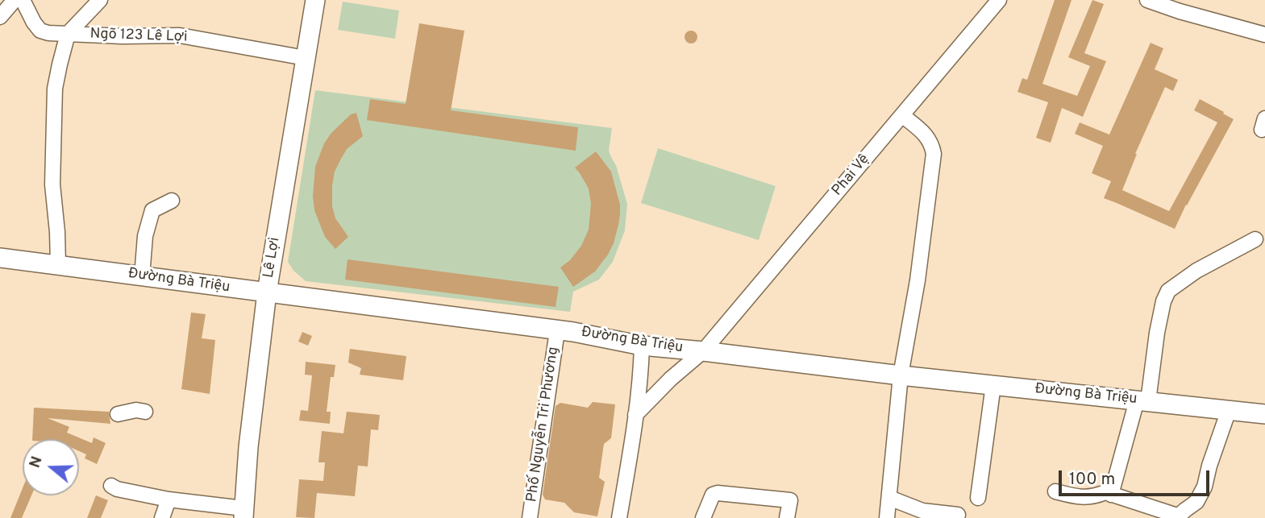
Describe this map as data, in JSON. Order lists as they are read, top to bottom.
{
  "streets": {
    "main road": ["Lê Lợi", "Đường Bà Triệu"],
    "street": ["Ngõ 123 Lê Lợi", "Phai Vệ", "Phố Nguyễn Tri Phương"]
  },
  "crossings": [
    ["Ngõ 123 Lê Lợi", "Lê Lợi"],
    ["Phai Vệ", "Đường Bà Triệu"],
    ["Lê Lợi", "Đường Bà Triệu"],
    ["Đường Bà Triệu", "Phố Nguyễn Tri Phương"]
  ],
  "scale_bar": "100 m",
  "north": "left"
}
